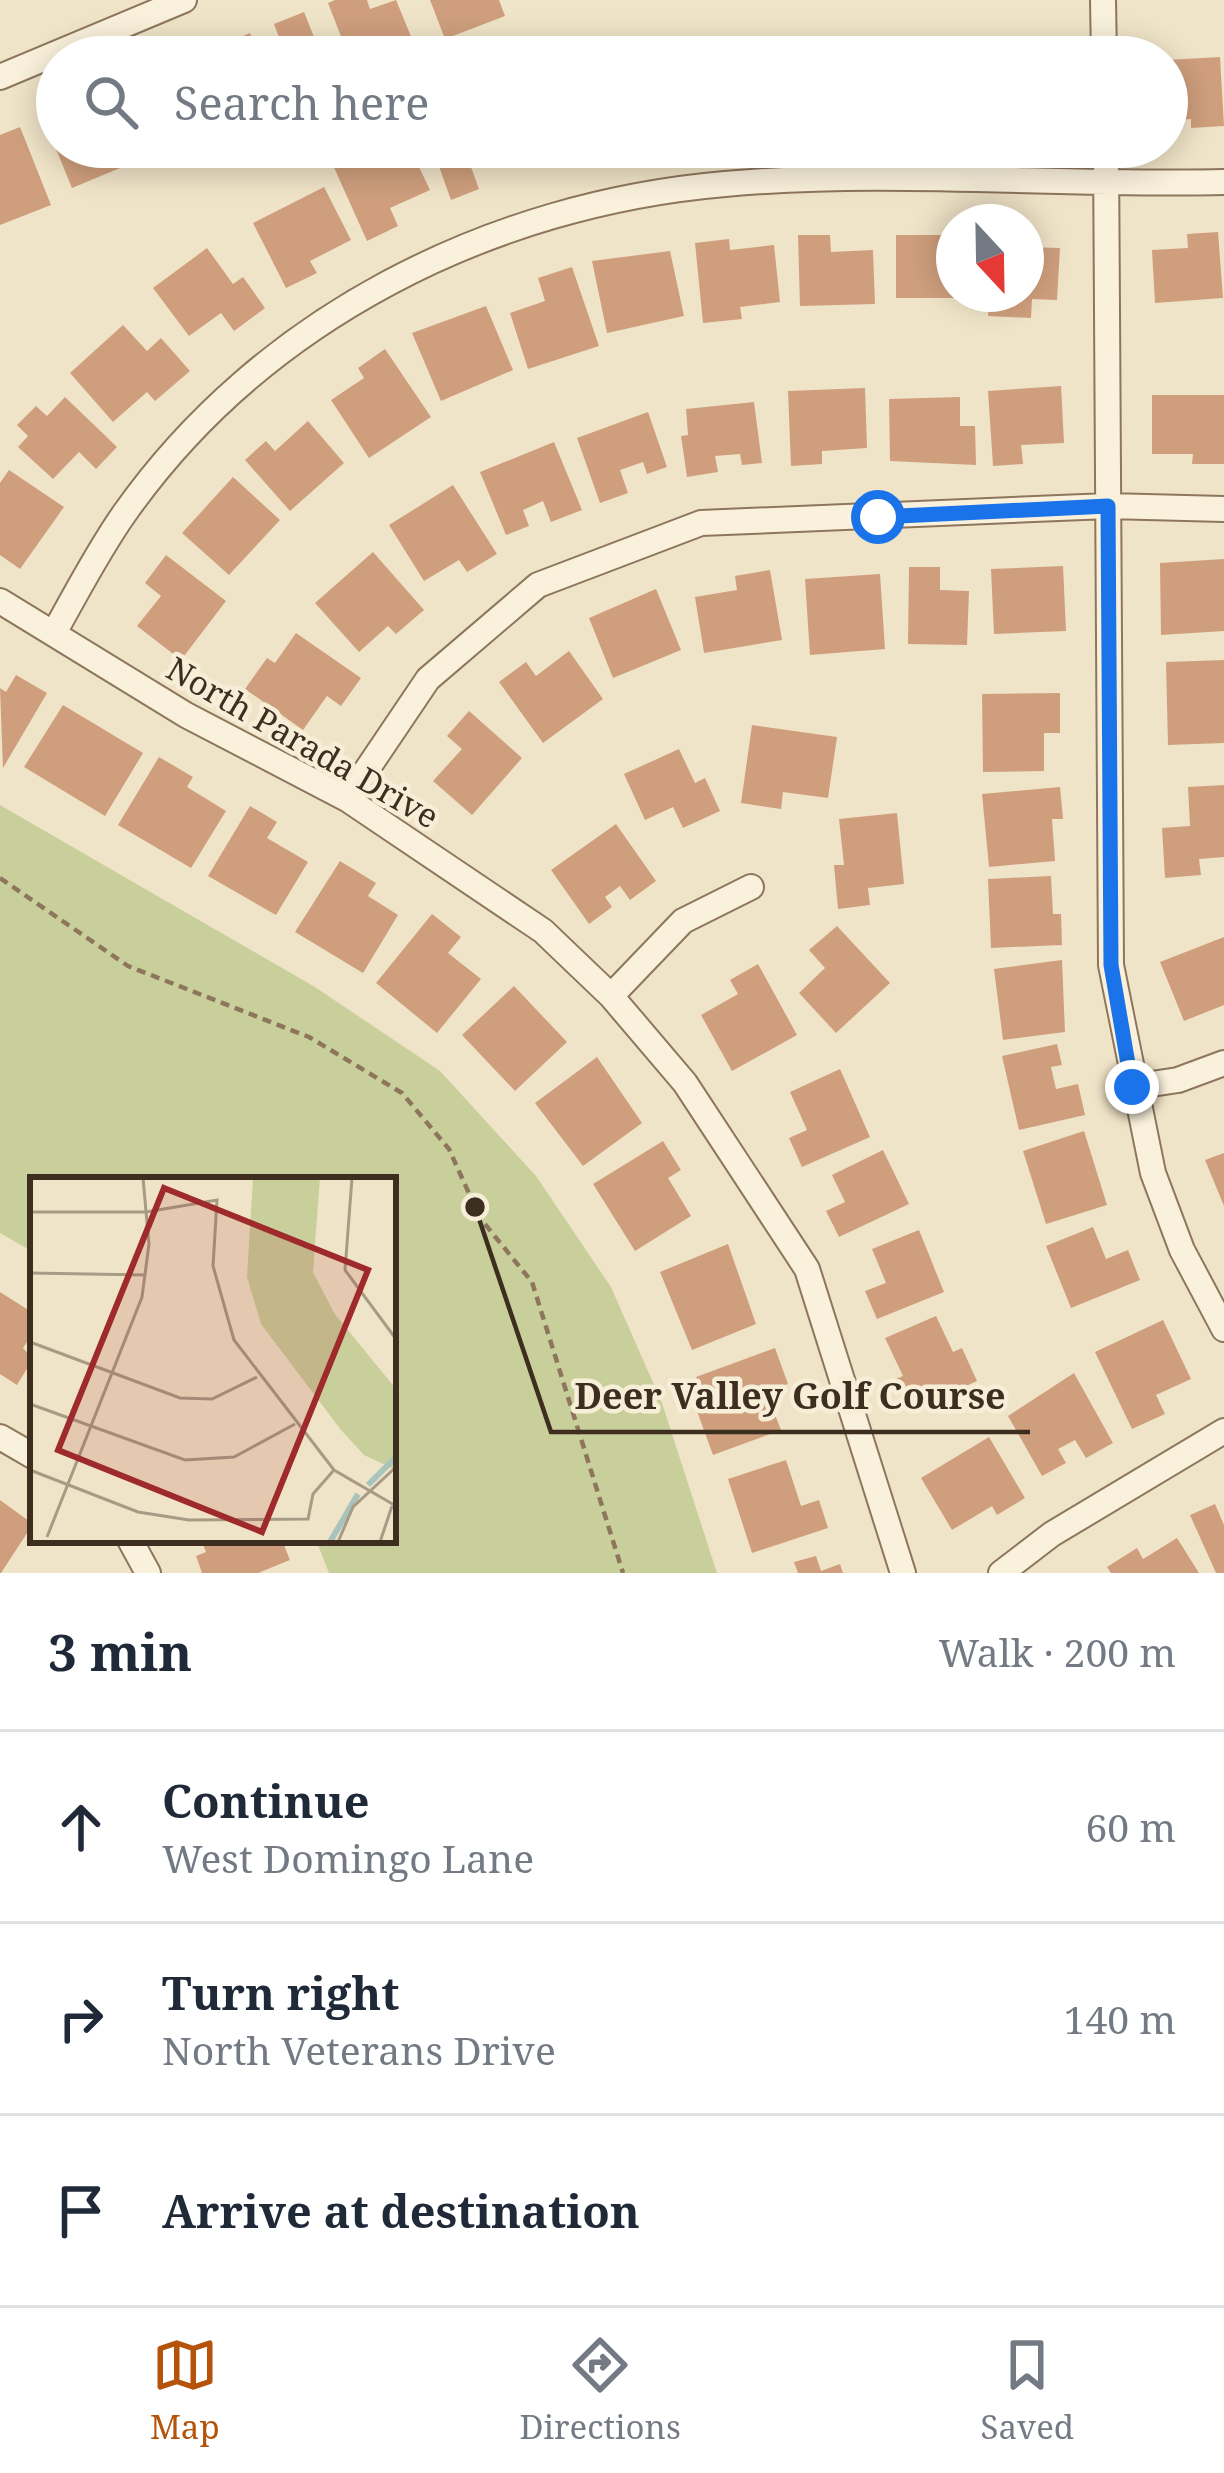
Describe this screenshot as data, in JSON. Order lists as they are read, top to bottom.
{
  "streets": {
    "street": ["North Parada Drive"]
  },
  "places": ["Deer Valley Golf Course"],
  "north": "bottom",
  "page": {
    "search": "Search here",
    "heading": ["3 min", "Walk · 200 m"],
    "list": [
      ["Continue", "West Domingo Lane", "60 m"],
      ["Turn right", "North Veterans Drive", "140 m"],
      "Arrive at destination"
    ],
    "nav": ["Map", "Directions", "Saved"]
  }
}
